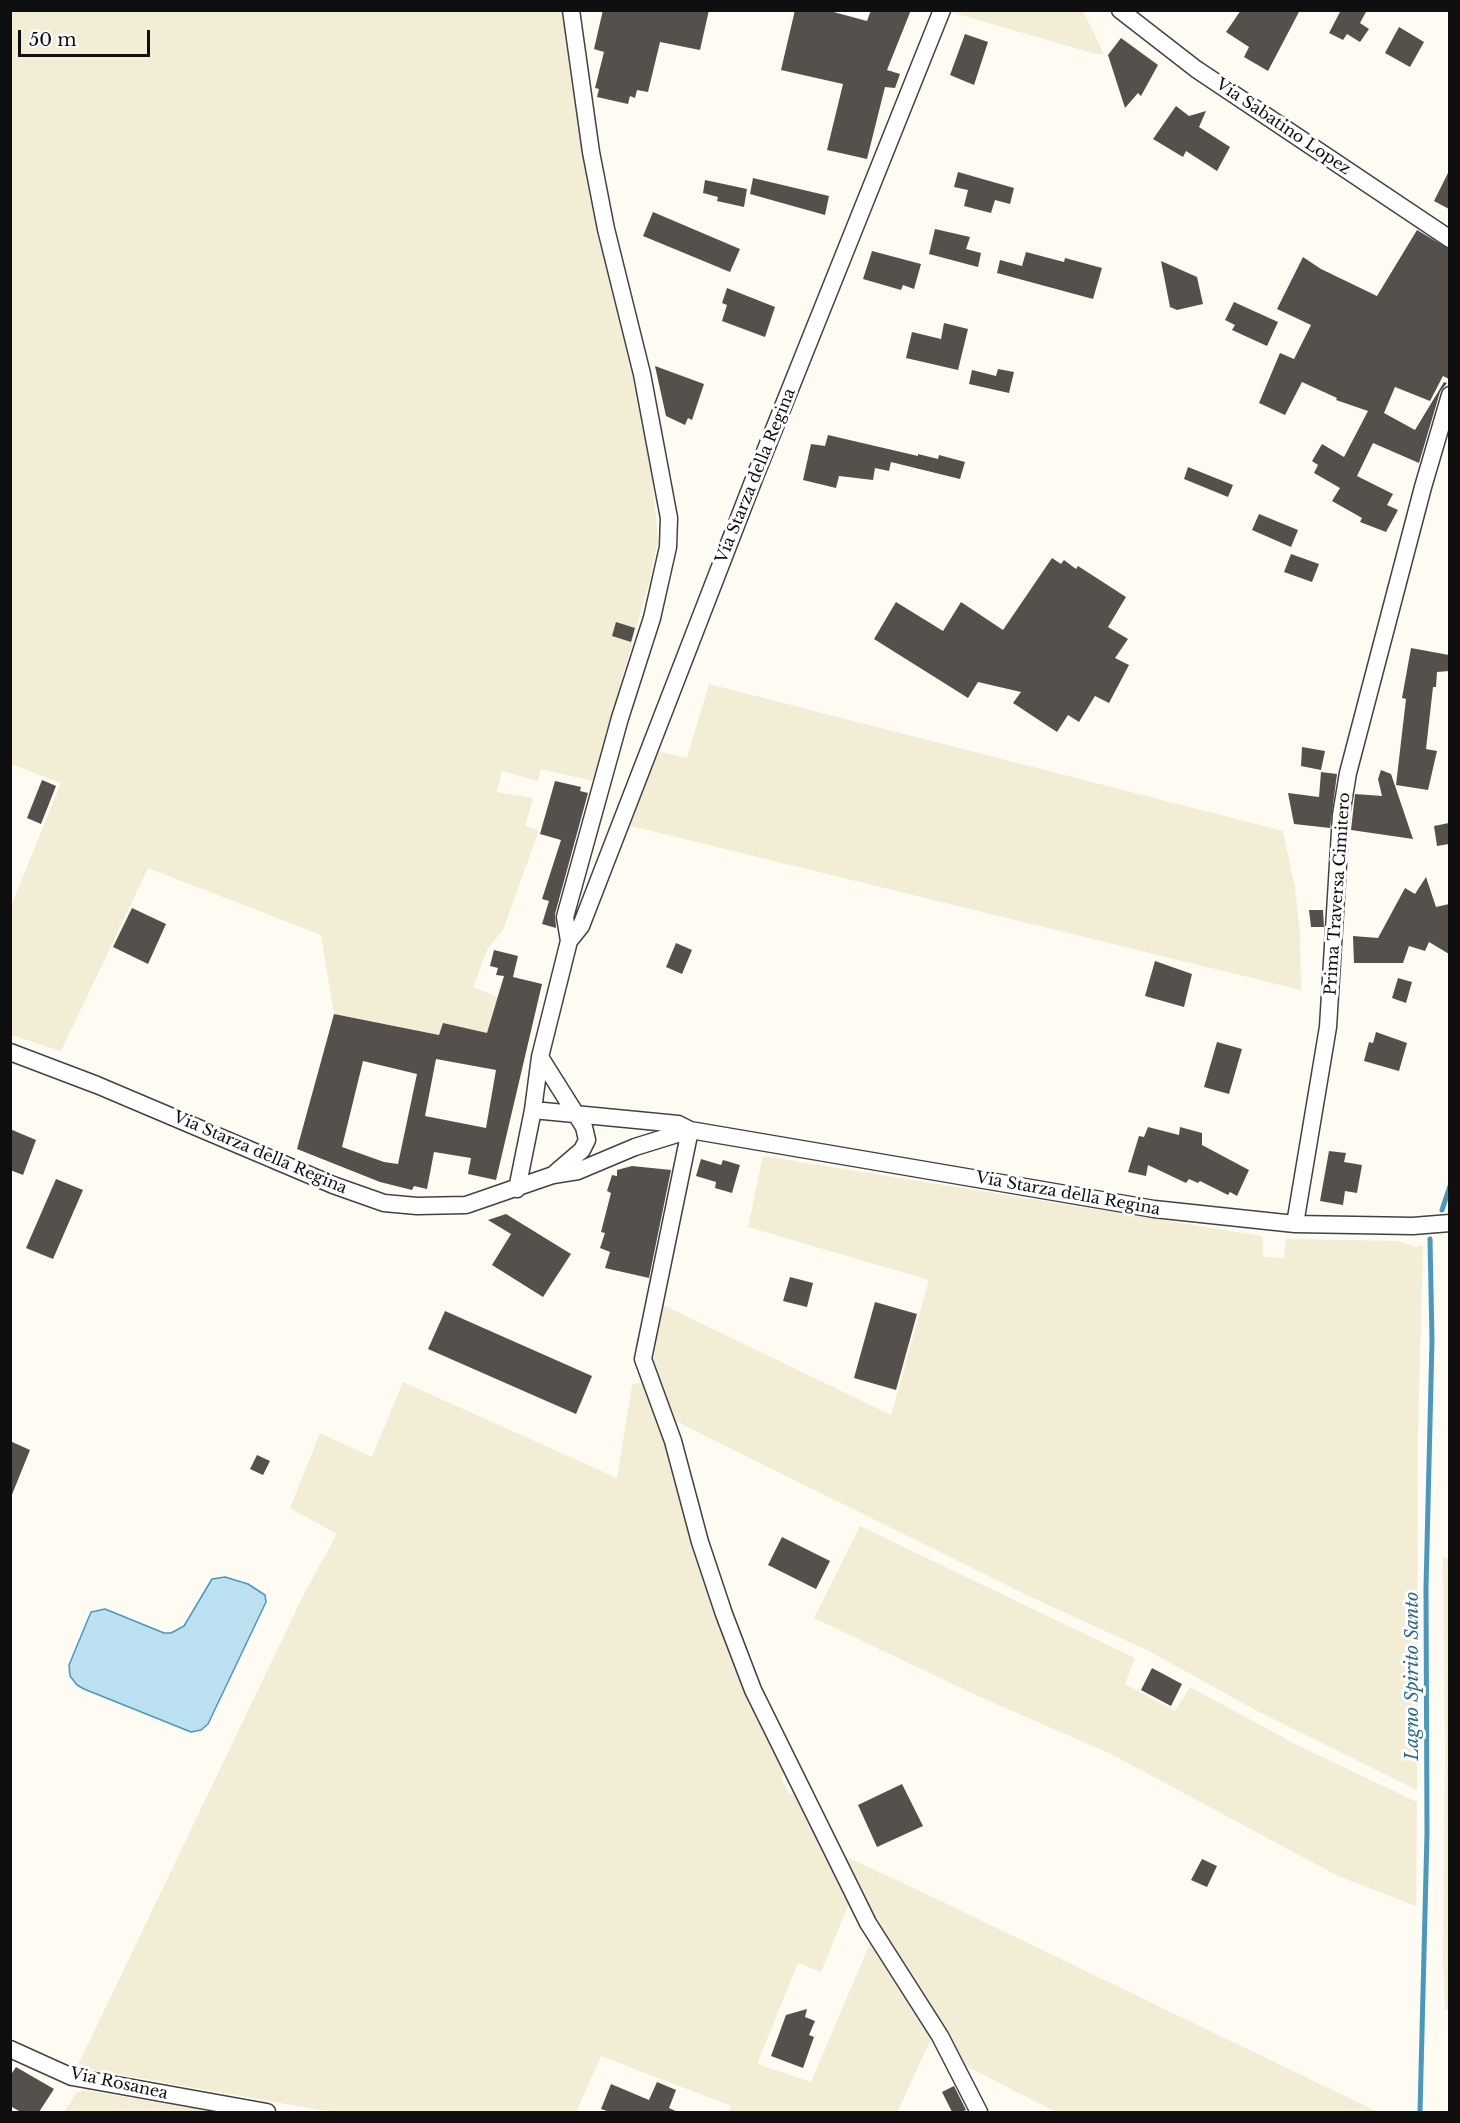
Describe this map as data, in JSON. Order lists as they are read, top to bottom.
{
  "streets": {
    "street": [
      "Via Sabatino Lopez",
      "Via Starza della Regina",
      "Prima Traversa Cimitero",
      "Via Rosanea"
    ]
  },
  "crossings": [
    ["Via Starza della Regina", "Prima Traversa Cimitero"]
  ],
  "water": ["Lagno Spirito Santo"],
  "scale_bar": "50 m"
}
